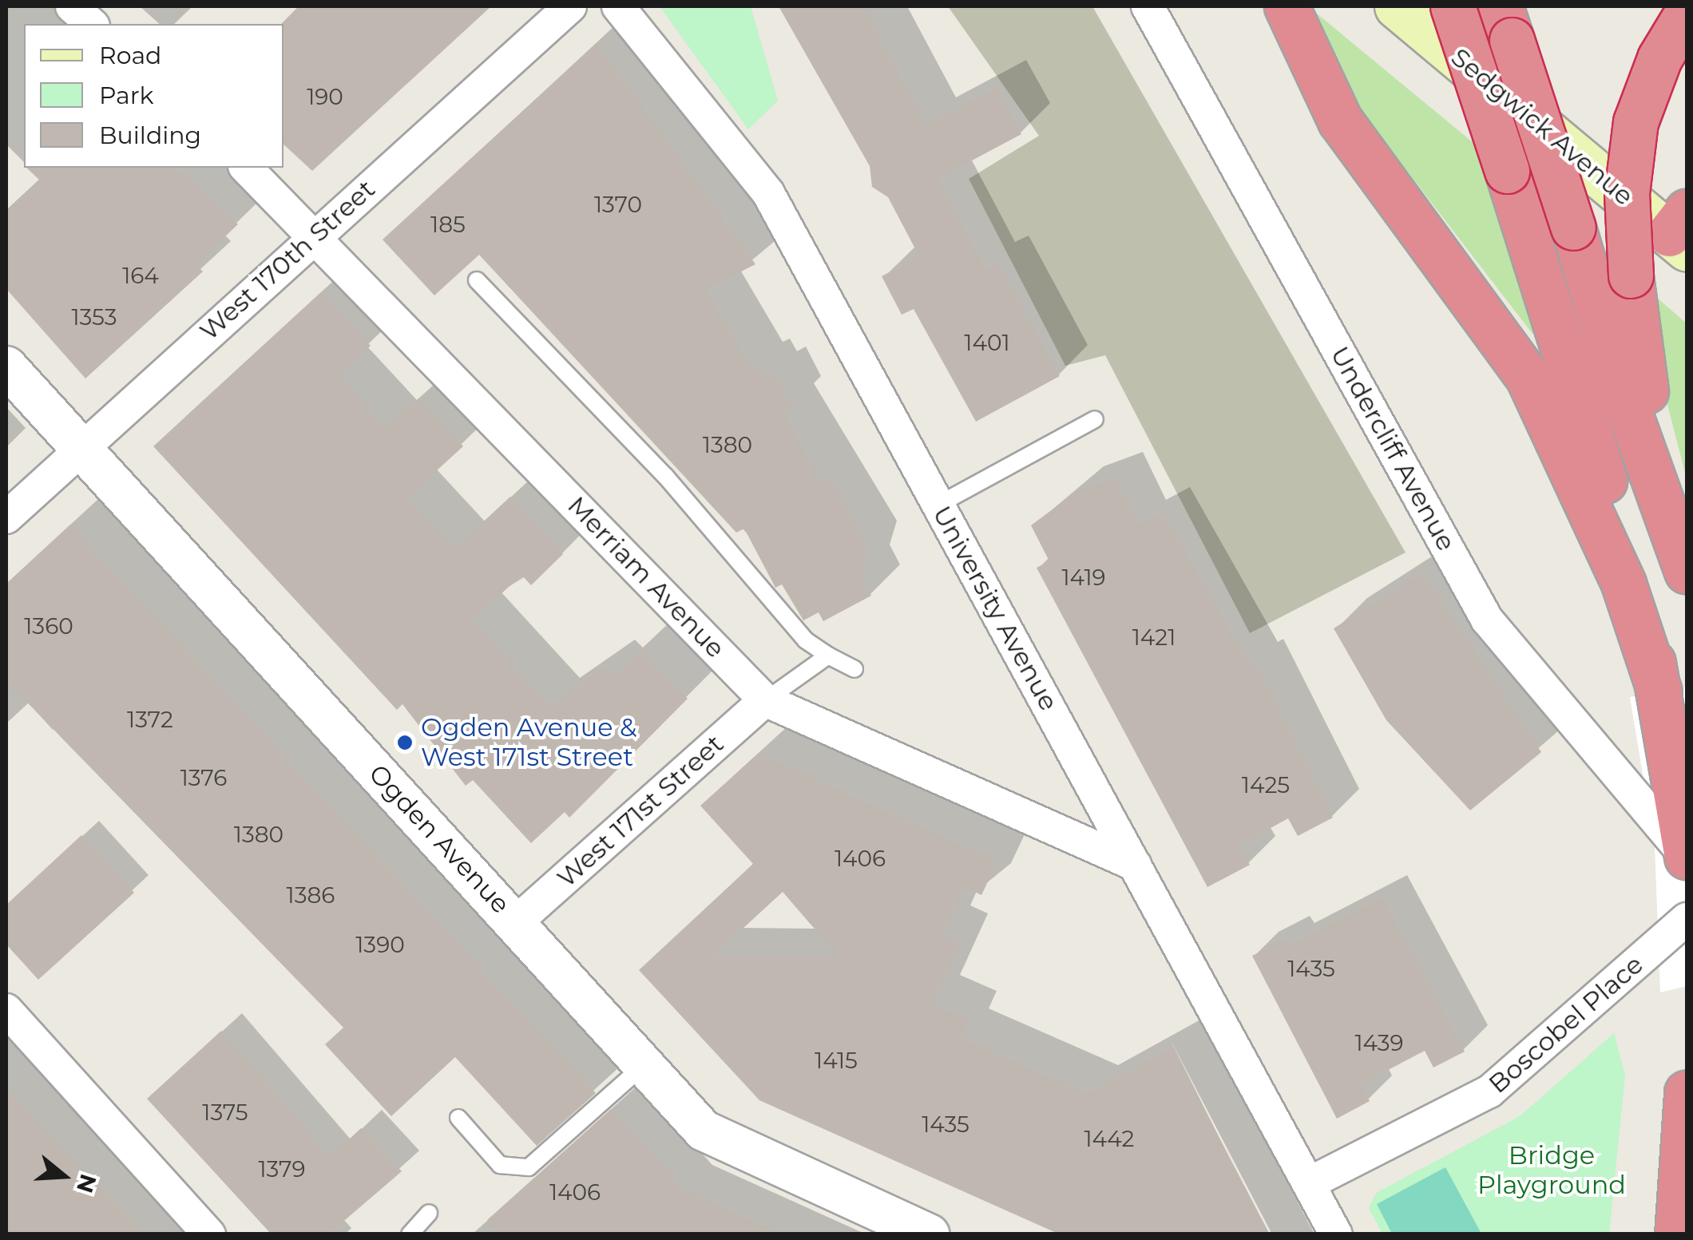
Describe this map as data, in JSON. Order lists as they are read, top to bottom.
{
  "streets": {
    "main road": ["Sedgwick Avenue"],
    "street": [
      "West 170th Street",
      "Undercliff Avenue",
      "Merriam Avenue",
      "University Avenue",
      "West 171st Street",
      "Ogden Avenue",
      "Boscobel Place"
    ]
  },
  "crossings": [
    ["West 170th Street", "Merriam Avenue"],
    ["West 170th Street", "Ogden Avenue"],
    ["Merriam Avenue", "University Avenue"],
    ["Merriam Avenue", "West 171st Street"],
    ["University Avenue", "Boscobel Place"],
    ["West 171st Street", "Ogden Avenue"]
  ],
  "parks": ["Bridge Playground"],
  "places": ["Ogden Avenue & West 171st Street"],
  "house_numbers": [
    "190",
    "1370",
    "185",
    "164",
    "1353",
    "1401",
    "1380",
    "1419",
    "1360",
    "1421",
    "1372",
    "1376",
    "1425",
    "1380",
    "1406",
    "1386",
    "1390",
    "1435",
    "1439",
    "1415",
    "1375",
    "1435",
    "1442",
    "1379",
    "1406"
  ],
  "legend": ["Road", "Park", "Building"],
  "north": "right"
}
